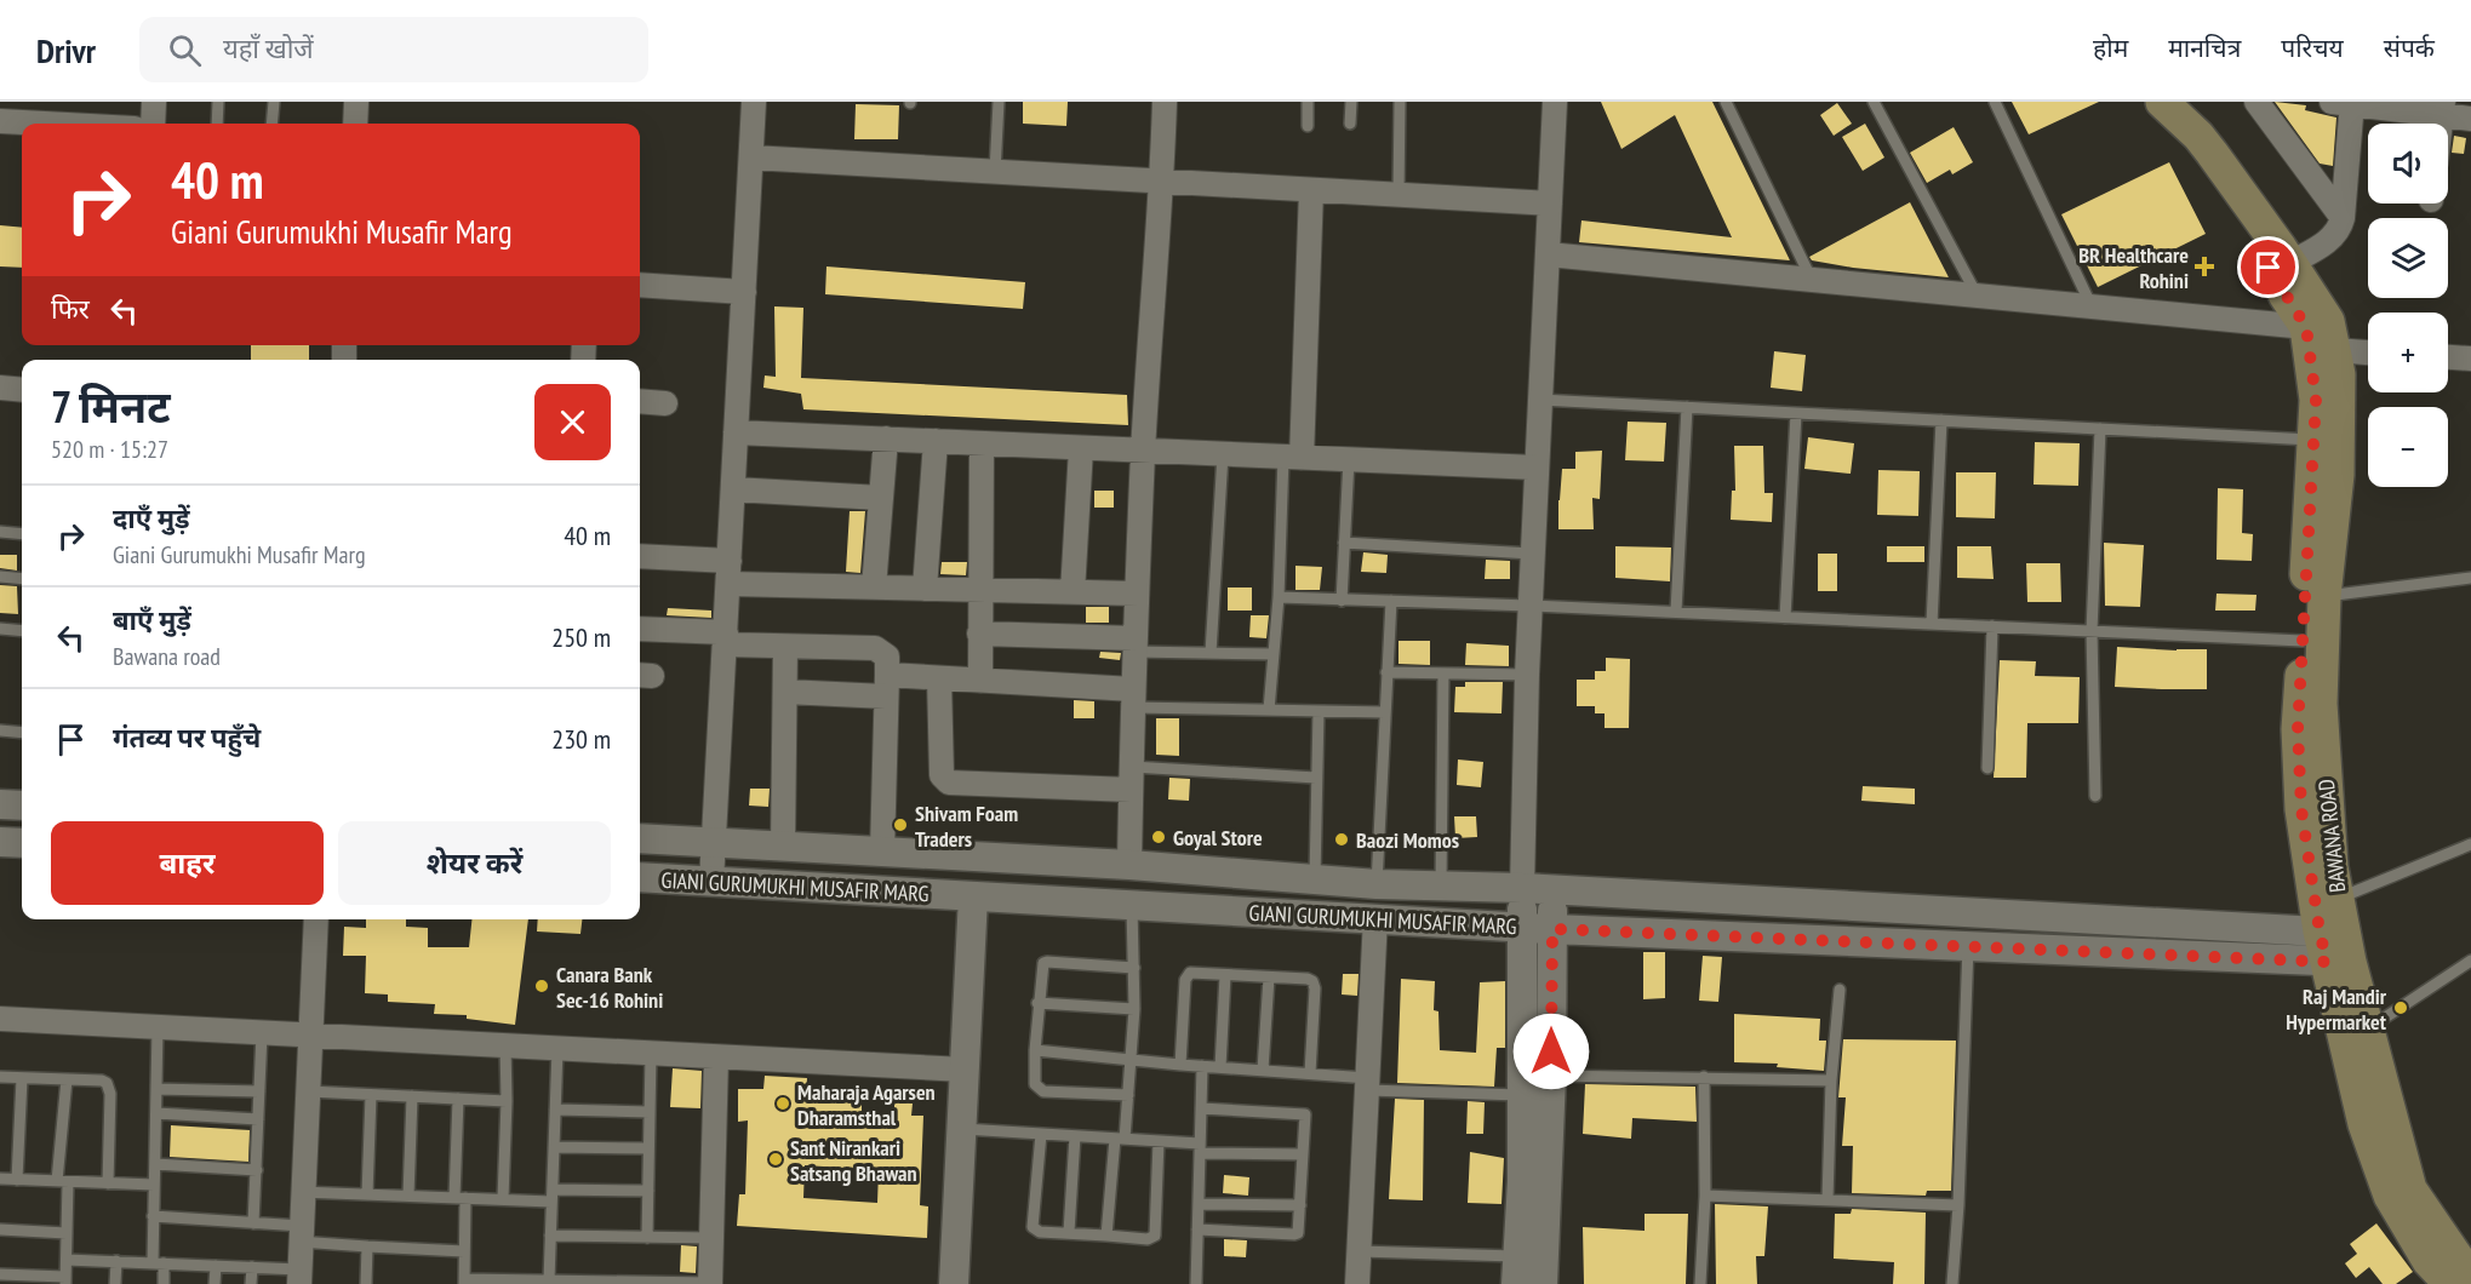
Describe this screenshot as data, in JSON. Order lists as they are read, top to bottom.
{
  "streets": {
    "main road": ["BAWANA ROAD"],
    "street": ["GIANI GURUMUKHI MUSAFIR MARG"]
  },
  "crossings": [
    ["BAWANA ROAD", "GIANI GURUMUKHI MUSAFIR MARG"]
  ],
  "places": {
    "health": ["BR Healthcare Rohini"],
    "other": [
      "Shivam Foam Traders",
      "Goyal Store",
      "Baozi Momos",
      "Canara Bank Sec-16 Rohini",
      "Raj Mandir Hypermarket",
      "Maharaja Agarsen Dharamsthal",
      "Sant Nirankari Satsang Bhawan"
    ]
  },
  "page": {
    "header": "Drivr",
    "search": "यहाँ खोजें",
    "nav": [
      "होम",
      "मानचित्र",
      "परिचय",
      "संपर्क"
    ],
    "map_buttons": ["+", "−"],
    "turn": ["40 m", "Giani Gurumukhi Musafir Marg"],
    "then": "फिर",
    "heading": ["7 मिनट", "520 m · 15:27"],
    "list": [
      {
        "name": "दाएँ मुड़ें",
        "note": "Giani Gurumukhi Musafir Marg",
        "value": "40 m"
      },
      {
        "name": "बाएँ मुड़ें",
        "note": "Bawana road",
        "value": "250 m"
      },
      {
        "name": "गंतव्य पर पहुँचे",
        "value": "230 m"
      }
    ],
    "buttons": ["बाहर", "शेयर करें"]
  }
}
